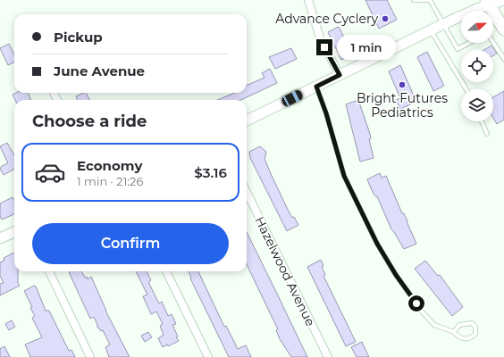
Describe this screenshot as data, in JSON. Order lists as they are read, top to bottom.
{
  "streets": {
    "street": ["Hazelwood Avenue"]
  },
  "places": ["Advance Cyclery", "Bright Futures Pediatrics"],
  "north": "right",
  "page": {
    "banner": ["Pickup", "June Avenue"],
    "bubble": "1 min",
    "heading": "Choose a ride",
    "list": [
      {
        "name": "Economy",
        "note": "1 min · 21:26",
        "value": "$3.16"
      }
    ],
    "buttons": "Confirm"
  }
}
